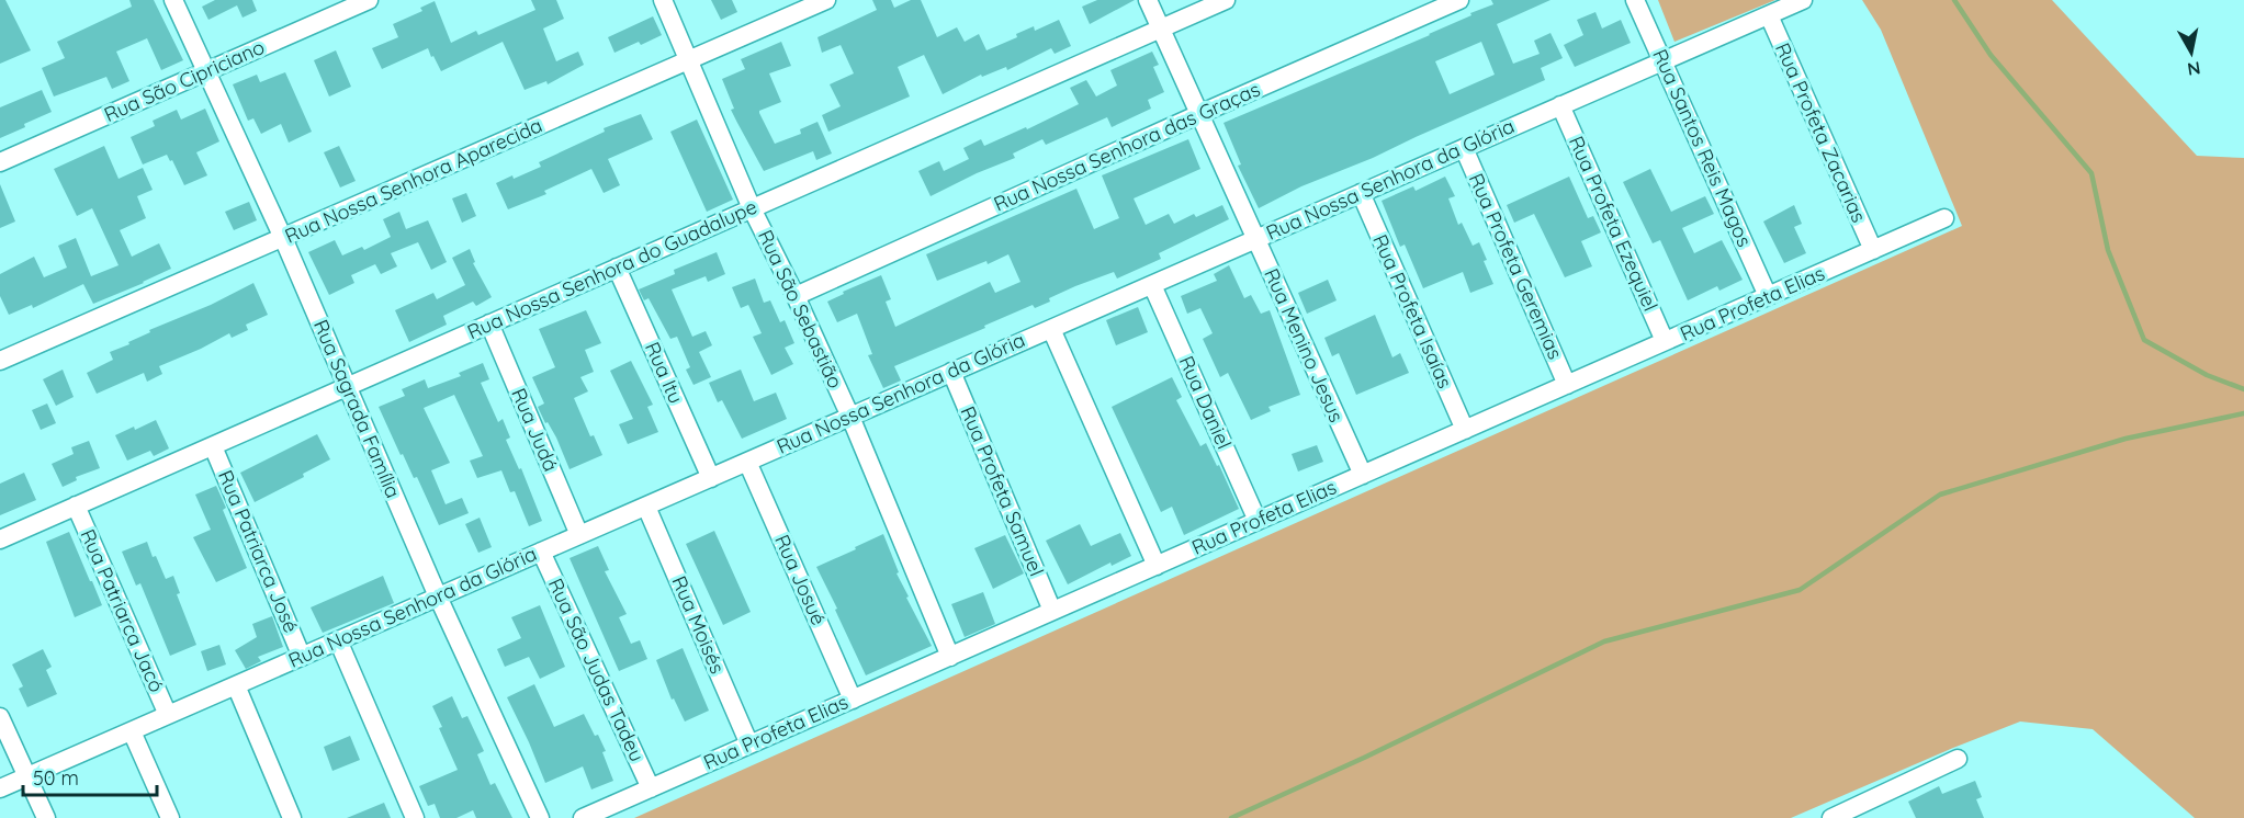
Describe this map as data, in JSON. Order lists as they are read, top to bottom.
{
  "streets": {
    "street": [
      "Rua São Cipriciano",
      "Rua Profeta Zacarias",
      "Rua Nossa Senhora das Graças",
      "Rua Santos Reis Magos",
      "Rua Nossa Senhora da Glória",
      "Rua Nossa Senhora Aparecida",
      "Rua Profeta Ezequiel",
      "Rua Profeta Geremias",
      "Rua Nossa Senhora do Guadalupe",
      "Rua Profeta Elias",
      "Rua São Sebastião",
      "Rua Profeta Isaías",
      "Rua Menino Jesus",
      "Rua Itu",
      "Rua Daniel",
      "Rua Sagrada Família",
      "Rua Judá",
      "Rua Profeta Samuel",
      "Rua Patriarca José",
      "Rua Josué",
      "Rua Patriarca Jacó",
      "Rua Moisés",
      "Rua São Judas Tadeu"
    ]
  },
  "crossings": [
    ["Rua São Cipriciano", "Rua Sagrada Família"],
    ["Rua Profeta Zacarias", "Rua Nossa Senhora da Glória"],
    ["Rua Profeta Zacarias", "Rua Profeta Elias"],
    ["Rua Nossa Senhora das Graças", "Rua São Sebastião"],
    ["Rua Nossa Senhora das Graças", "Rua Menino Jesus"],
    ["Rua Santos Reis Magos", "Rua Nossa Senhora da Glória"],
    ["Rua Santos Reis Magos", "Rua Profeta Elias"],
    ["Rua Nossa Senhora da Glória", "Rua Profeta Ezequiel"],
    ["Rua Nossa Senhora da Glória", "Rua Profeta Geremias"],
    ["Rua Nossa Senhora da Glória", "Rua São Sebastião"],
    ["Rua Nossa Senhora da Glória", "Rua Profeta Isaías"],
    ["Rua Nossa Senhora da Glória", "Rua Menino Jesus"],
    ["Rua Nossa Senhora da Glória", "Rua Itu"],
    ["Rua Nossa Senhora da Glória", "Rua Daniel"],
    ["Rua Nossa Senhora da Glória", "Rua Sagrada Família"],
    ["Rua Nossa Senhora da Glória", "Rua Judá"],
    ["Rua Nossa Senhora da Glória", "Rua Profeta Samuel"],
    ["Rua Nossa Senhora da Glória", "Rua Patriarca José"],
    ["Rua Nossa Senhora da Glória", "Rua Josué"],
    ["Rua Nossa Senhora da Glória", "Rua Patriarca Jacó"],
    ["Rua Nossa Senhora da Glória", "Rua Moisés"],
    ["Rua Nossa Senhora da Glória", "Rua São Judas Tadeu"],
    ["Rua Nossa Senhora Aparecida", "Rua São Sebastião"],
    ["Rua Nossa Senhora Aparecida", "Rua Sagrada Família"],
    ["Rua Profeta Ezequiel", "Rua Profeta Elias"],
    ["Rua Profeta Geremias", "Rua Profeta Elias"],
    ["Rua Nossa Senhora do Guadalupe", "Rua São Sebastião"],
    ["Rua Nossa Senhora do Guadalupe", "Rua Menino Jesus"],
    ["Rua Nossa Senhora do Guadalupe", "Rua Itu"],
    ["Rua Nossa Senhora do Guadalupe", "Rua Sagrada Família"],
    ["Rua Nossa Senhora do Guadalupe", "Rua Judá"],
    ["Rua Nossa Senhora do Guadalupe", "Rua Patriarca José"],
    ["Rua Nossa Senhora do Guadalupe", "Rua Patriarca Jacó"],
    ["Rua Profeta Elias", "Rua São Sebastião"],
    ["Rua Profeta Elias", "Rua Profeta Isaías"],
    ["Rua Profeta Elias", "Rua Menino Jesus"],
    ["Rua Profeta Elias", "Rua Daniel"],
    ["Rua Profeta Elias", "Rua Profeta Samuel"],
    ["Rua Profeta Elias", "Rua Josué"],
    ["Rua Profeta Elias", "Rua Moisés"],
    ["Rua Profeta Elias", "Rua São Judas Tadeu"]
  ],
  "scale_bar": "50 m",
  "north": "bottom"
}
